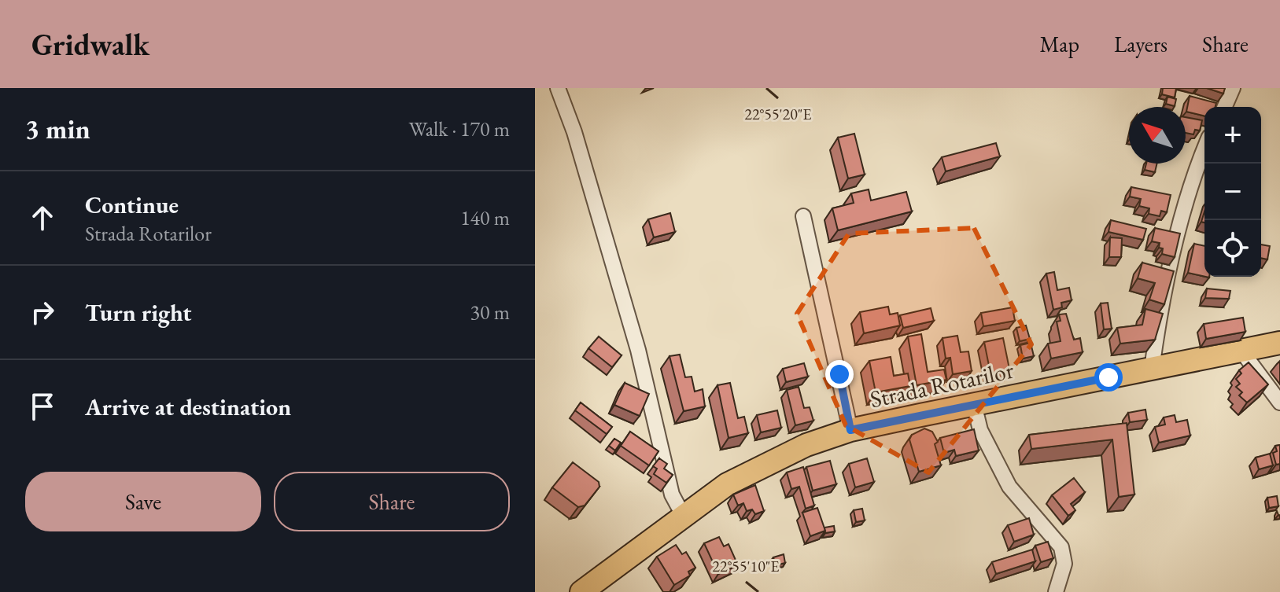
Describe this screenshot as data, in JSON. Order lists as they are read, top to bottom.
{
  "streets": {
    "main road": ["Strada Rotarilor"]
  },
  "north": "top left",
  "page": {
    "header": "Gridwalk",
    "nav": ["Map", "Layers", "Share"],
    "heading": ["3 min", "Walk · 170 m"],
    "map_buttons": ["+", "−"],
    "list": [
      ["Continue", "Strada Rotarilor", "140 m"],
      ["Turn right", "30 m"],
      "Arrive at destination"
    ],
    "buttons": ["Save", "Share"]
  },
  "coordinates": ["22°55'20\"E", "22°55'10\"E"]
}
